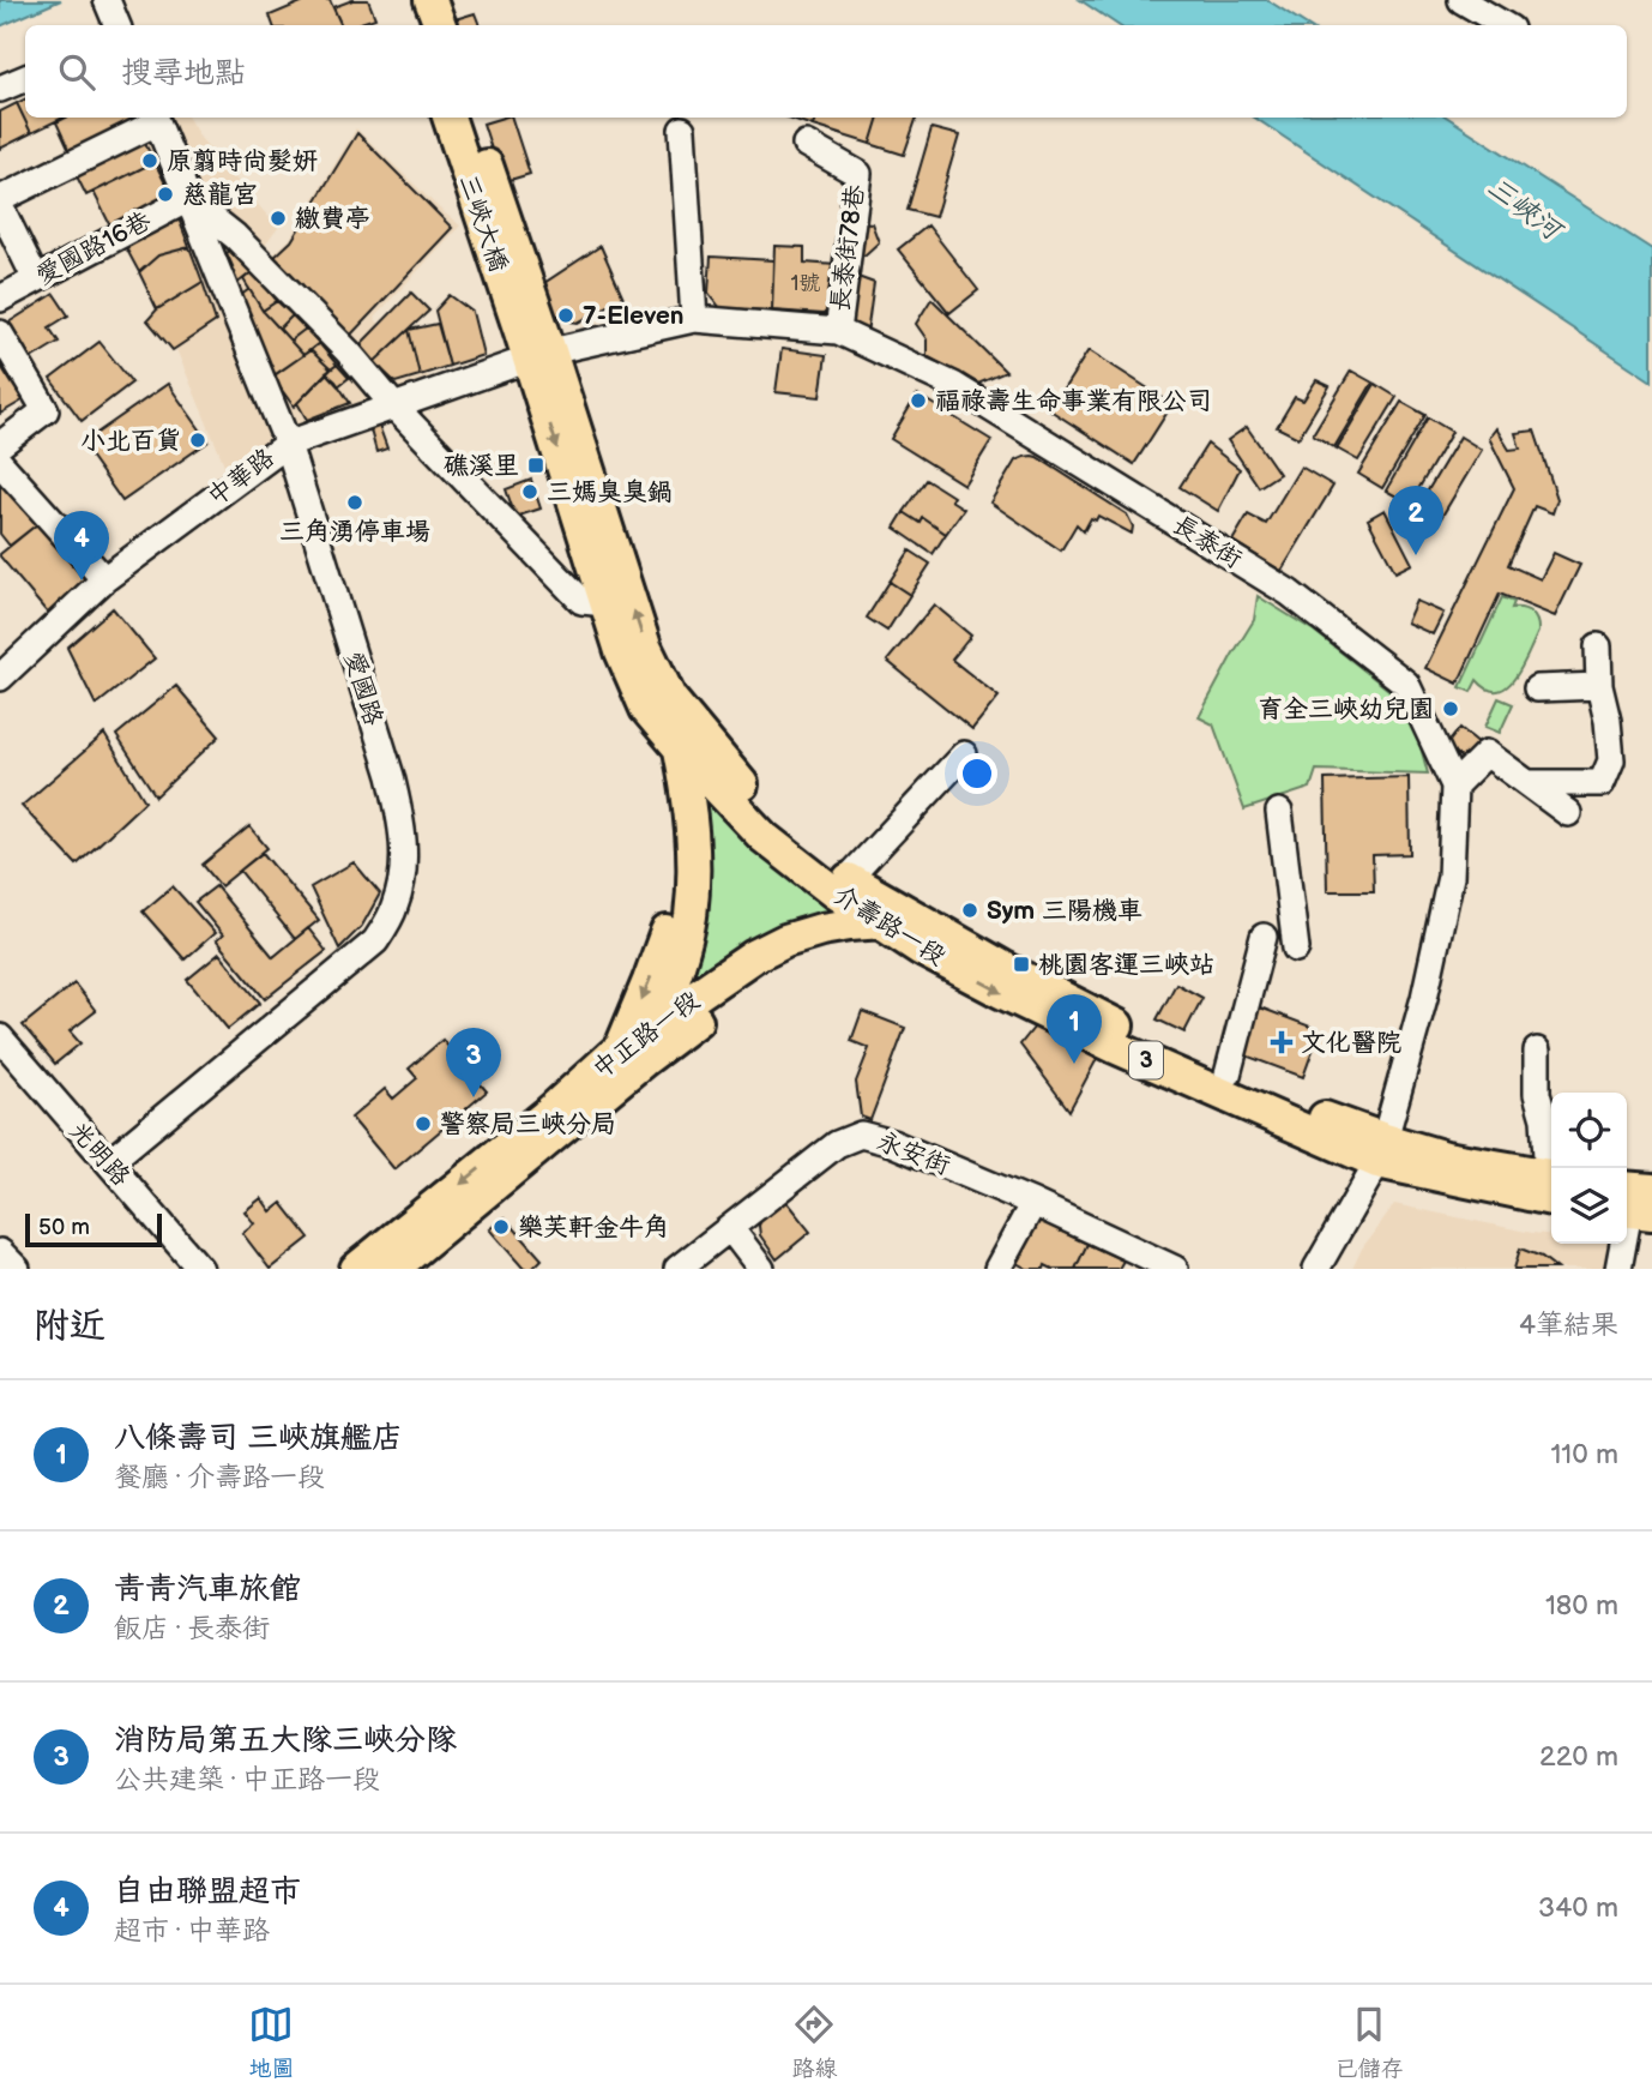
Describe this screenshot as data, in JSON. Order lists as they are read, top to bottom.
{
  "streets": {
    "main road": [
      "三峽大橋",
      "介壽路一段",
      "中正路一段",
      "3"
    ],
    "street": [
      "愛國路16巷",
      "長泰街78巷",
      "中華路",
      "長泰街",
      "愛國路",
      "光明路",
      "永安街"
    ]
  },
  "crossings": [
    ["三峽大橋", "中華路"],
    ["三峽大橋", "長泰街"],
    ["三峽大橋", "介壽路一段"],
    ["愛國路16巷", "愛國路"],
    ["長泰街78巷", "長泰街"],
    ["中華路", "長泰街"],
    ["中華路", "愛國路"],
    ["中華路", "介壽路一段"],
    ["長泰街", "介壽路一段"],
    ["愛國路", "光明路"],
    ["介壽路一段", "中正路一段"]
  ],
  "water": ["三峽河"],
  "places": {
    "other": [
      "原翦時尚髮妍",
      "慈龍宮",
      "繳費亭",
      "7-Eleven",
      "福祿壽生命事業有限公司",
      "小北百貨",
      "三媽臭臭鍋",
      "三角湧停車場",
      "育全三峽幼兒園",
      "Sym 三陽機車",
      "警察局三峽分局",
      "樂芙軒金牛角"
    ],
    "transit": ["礁溪里", "桃園客運三峽站"],
    "health": ["文化醫院"]
  },
  "house_numbers": ["1號"],
  "scale_bar": "50 m",
  "page": {
    "search": "搜尋地點",
    "pins": [
      "2",
      "4",
      "1",
      "3"
    ],
    "scale": "50 m",
    "heading": ["附近", "4筆結果"],
    "list": [
      {
        "mark": "1",
        "name": "八條壽司 三峽旗艦店",
        "note": "餐廳 · 介壽路一段",
        "value": "110 m"
      },
      {
        "mark": "2",
        "name": "青青汽車旅館",
        "note": "飯店 · 長泰街",
        "value": "180 m"
      },
      {
        "mark": "3",
        "name": "消防局第五大隊三峽分隊",
        "note": "公共建築 · 中正路一段",
        "value": "220 m"
      },
      {
        "mark": "4",
        "name": "自由聯盟超市",
        "note": "超市 · 中華路",
        "value": "340 m"
      }
    ],
    "nav": ["地圖", "路線", "已儲存"]
  }
}
